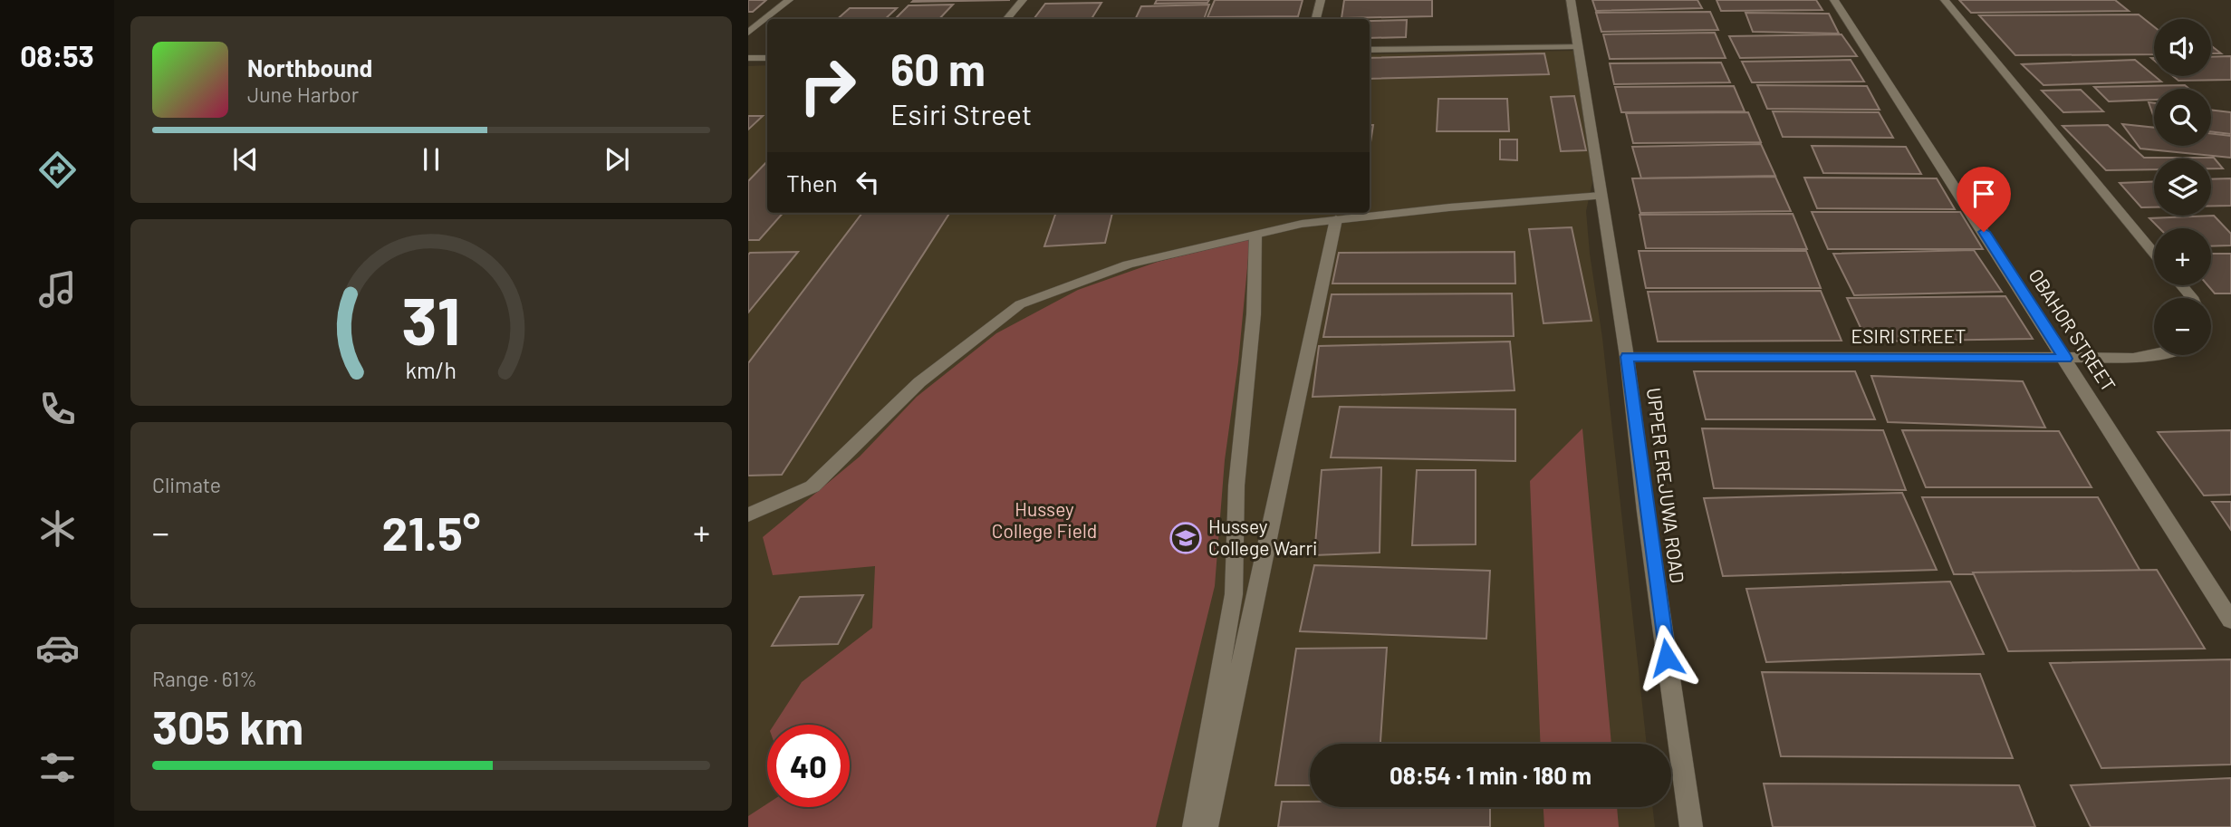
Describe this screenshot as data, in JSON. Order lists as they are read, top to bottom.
{
  "streets": {
    "street": ["OBAHOR STREET", "ESIRI STREET", "UPPER EREJUWA ROAD"]
  },
  "crossings": [
    ["OBAHOR STREET", "ESIRI STREET"],
    ["ESIRI STREET", "UPPER EREJUWA ROAD"]
  ],
  "parks": ["Hussey College Field"],
  "places": {
    "school or university": ["Hussey College Warri"]
  },
  "page": {
    "tabs": "08:53",
    "map_buttons": ["+", "−"],
    "turn": ["60 m", "Esiri Street"],
    "song": ["Northbound", "June Harbor"],
    "then": "Then",
    "tile": [
      "Climate",
      ["Range · 61%", "305 km"]
    ],
    "heat": ["−", "21.5°", "+"],
    "limit": "40",
    "trip": "08:54 · 1 min · 180 m",
    "gauge": ["31", "km/h"]
  }
}
